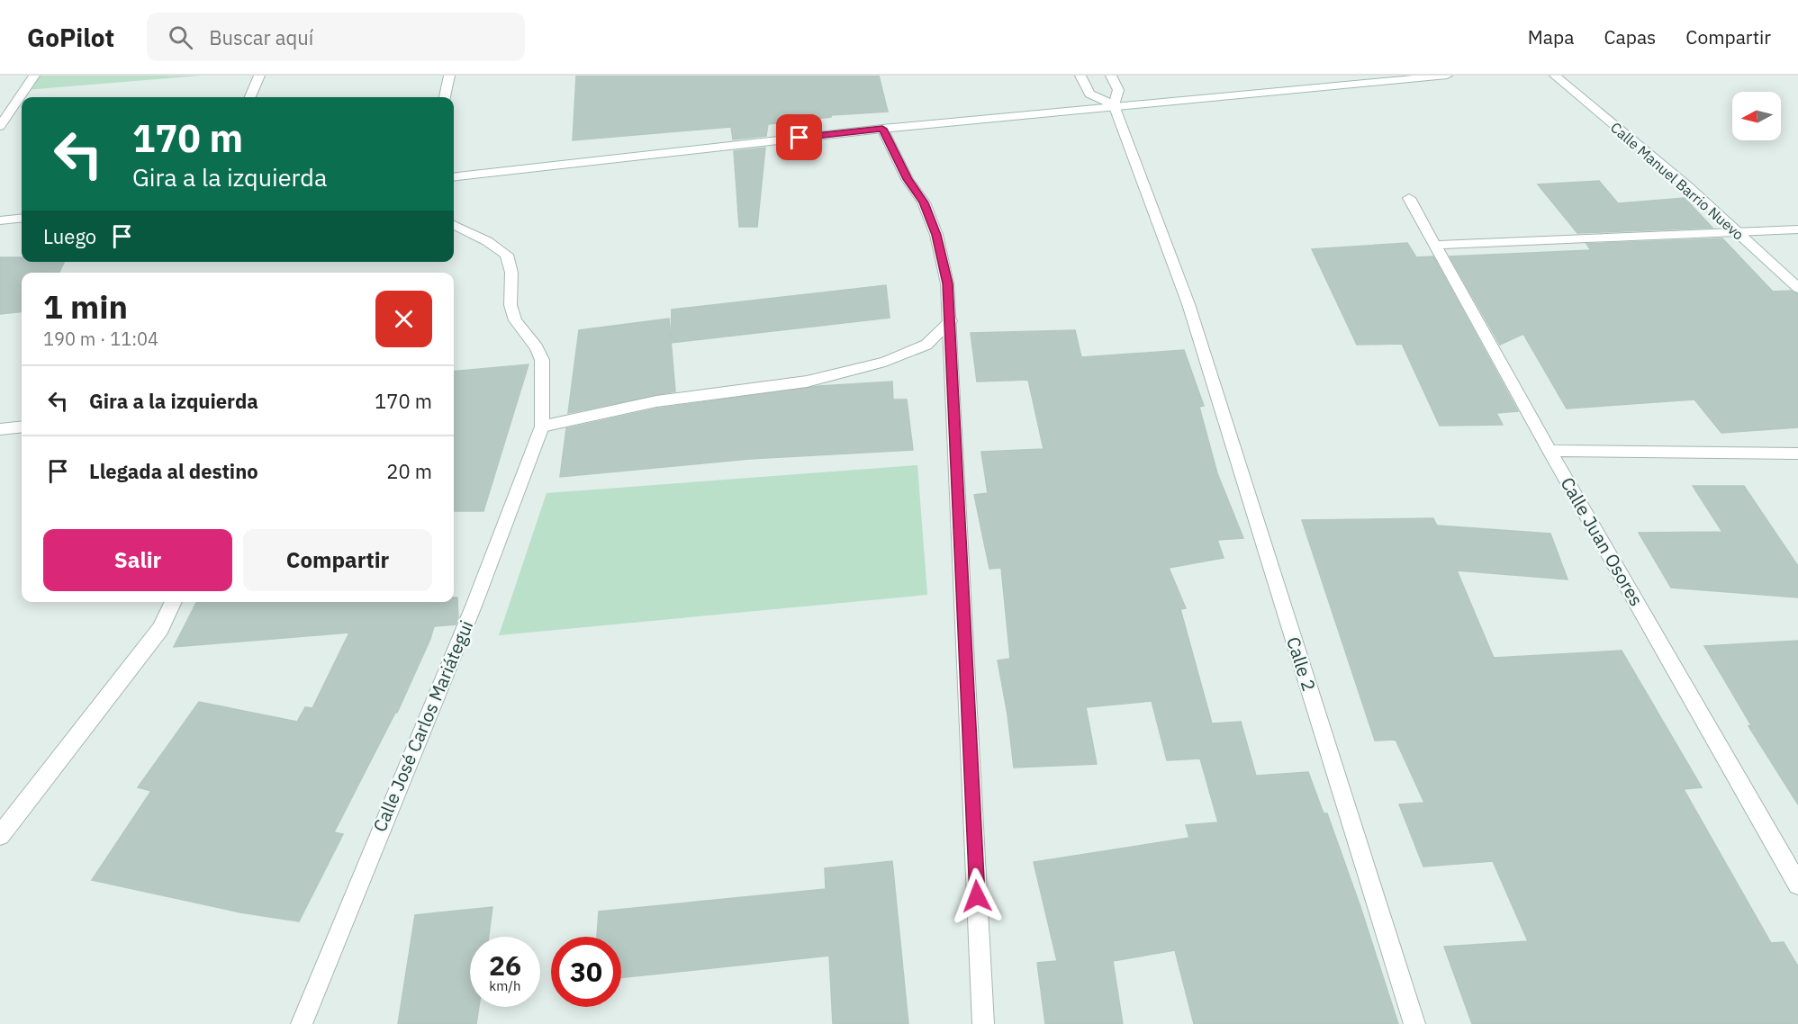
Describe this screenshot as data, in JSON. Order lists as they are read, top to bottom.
{
  "streets": {
    "street": [
      "Calle Manuel Barrio Nuevo",
      "Calle Juan Osores",
      "Calle 2",
      "Calle José Carlos Mariátegui"
    ]
  },
  "north": "left",
  "page": {
    "header": "GoPilot",
    "search": "Buscar aquí",
    "nav": ["Mapa", "Capas", "Compartir"],
    "turn": ["170 m", "Gira a la izquierda"],
    "then": "Luego",
    "heading": ["1 min", "190 m · 11:04"],
    "list": [
      {
        "name": "Gira a la izquierda",
        "value": "170 m"
      },
      {
        "name": "Llegada al destino",
        "value": "20 m"
      }
    ],
    "buttons": ["Salir", "Compartir"],
    "speed": "26 km/h",
    "limit": "30"
  }
}
